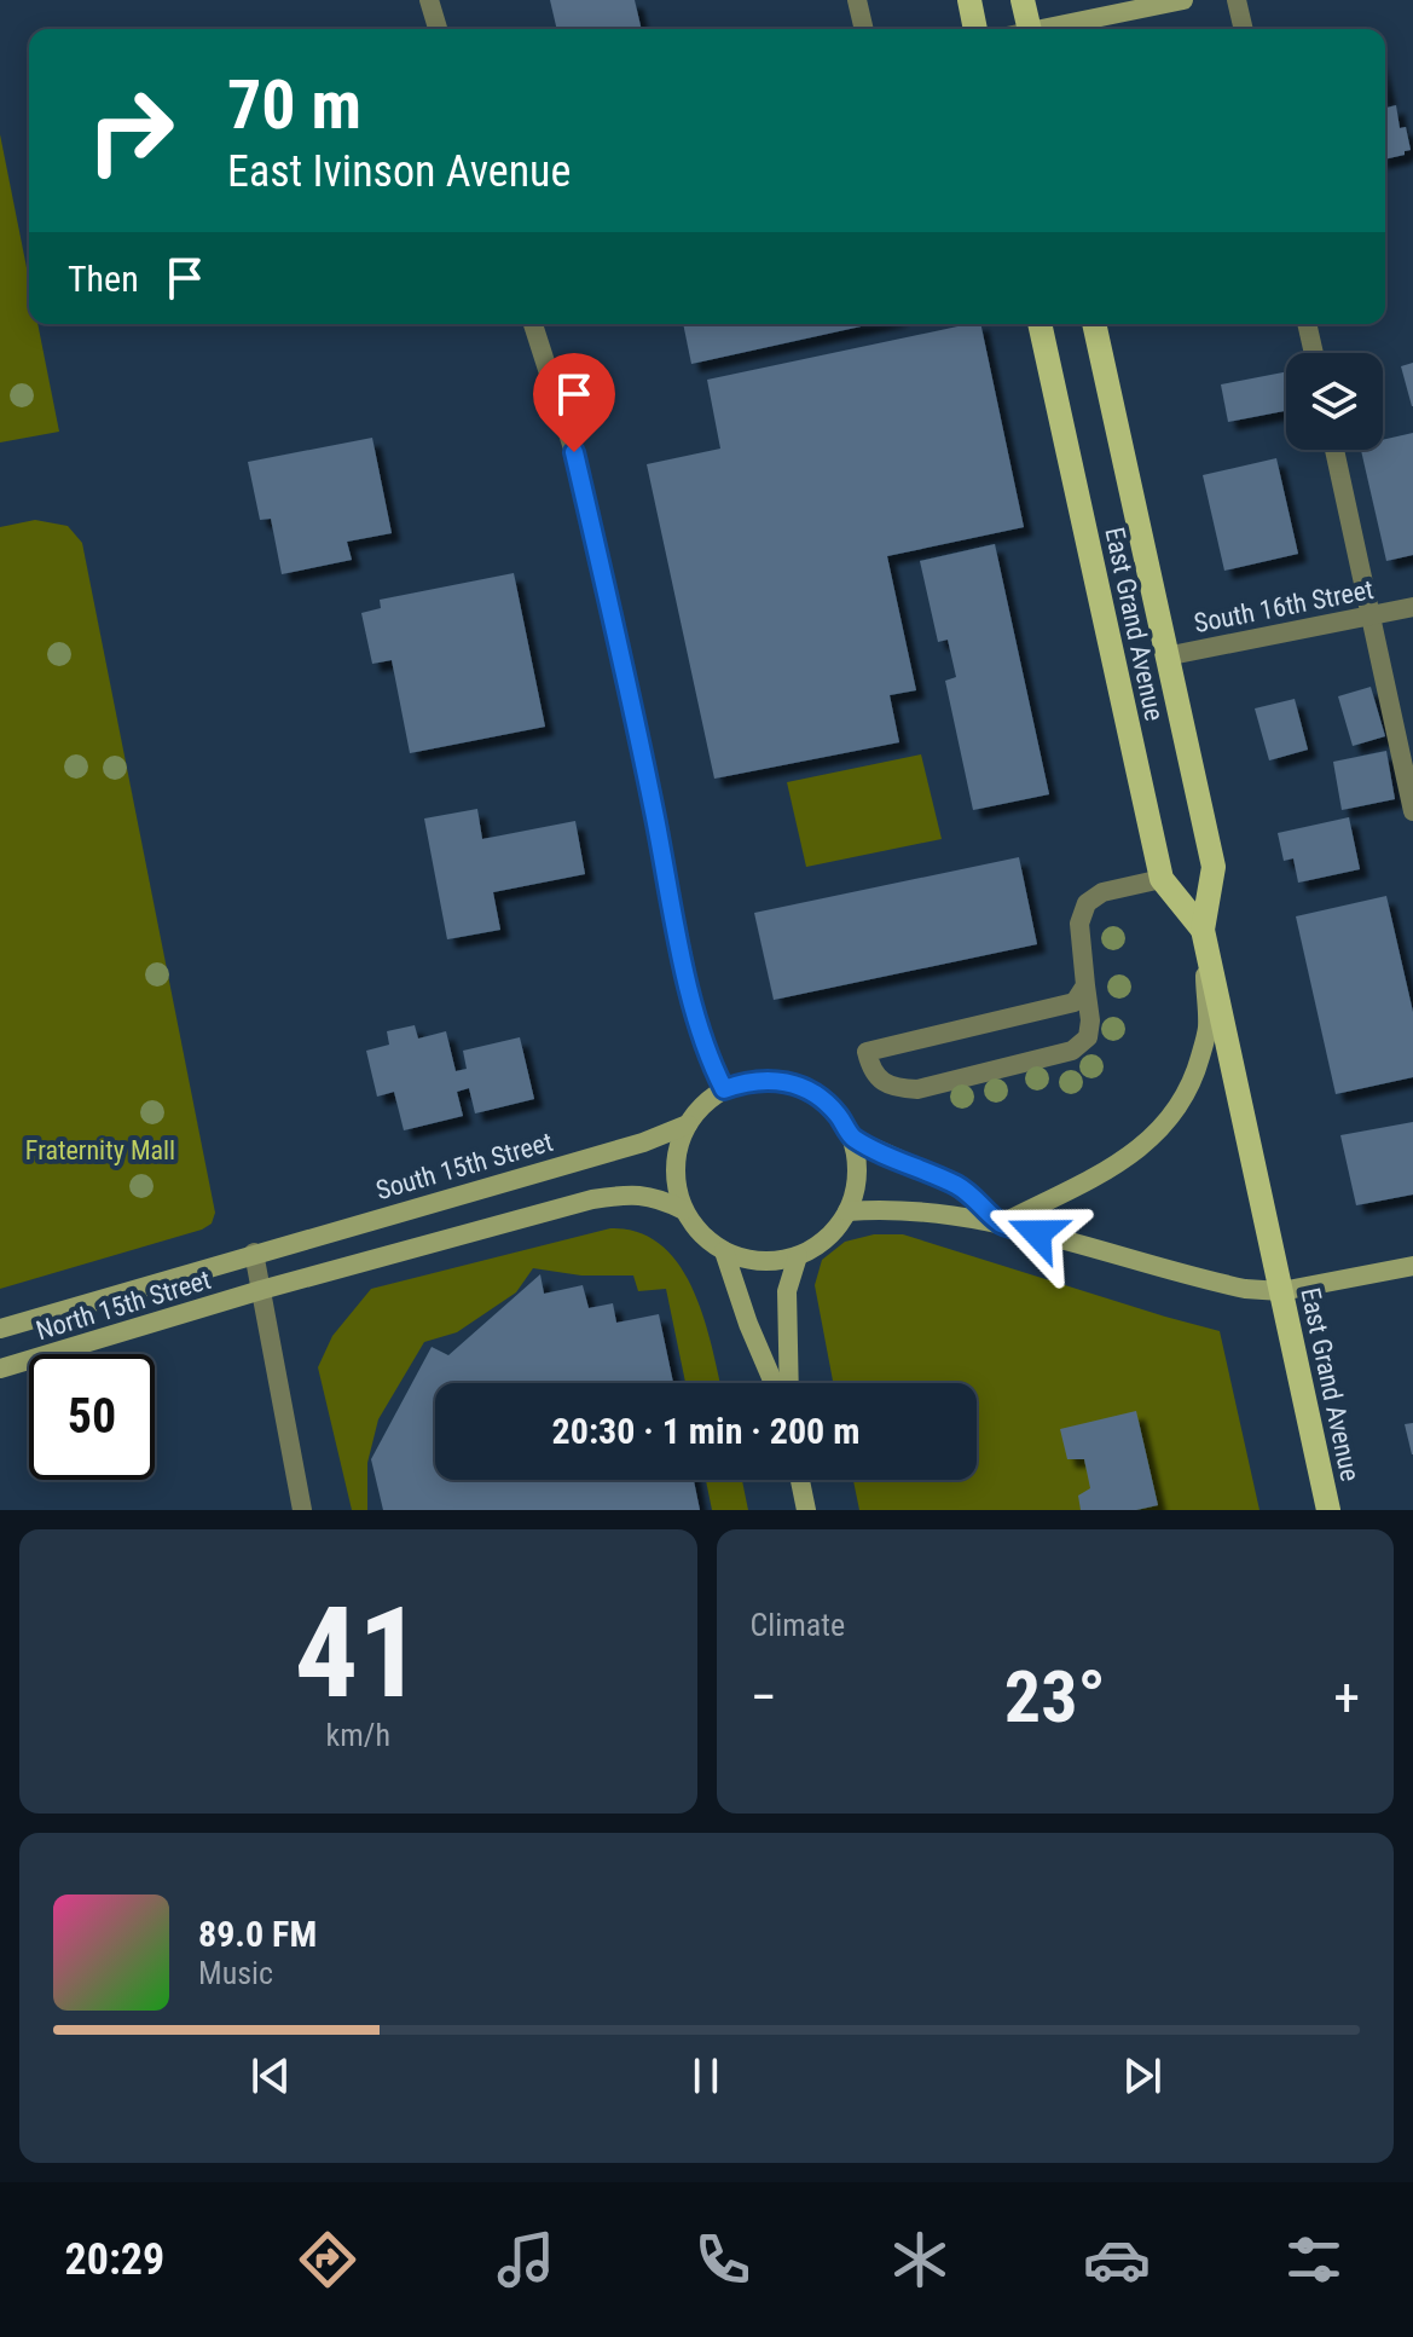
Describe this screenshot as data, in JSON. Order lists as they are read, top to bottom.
{
  "streets": {
    "main road": ["East Grand Avenue", "South 15th Street", "North 15th Street"],
    "street": ["South 16th Street"]
  },
  "crossings": [
    ["South 16th Street", "East Grand Avenue"],
    ["South 15th Street", "North 15th Street"]
  ],
  "parks": ["Fraternity Mall"],
  "page": {
    "turn": ["70 m", "East Ivinson Avenue"],
    "then": "Then",
    "limit": "50",
    "trip": "20:30 · 1 min · 200 m",
    "tile": [
      ["41", "km/h"],
      "Climate"
    ],
    "heat": ["−", "23°", "+"],
    "song": ["89.0 FM", "Music"],
    "tabs": "20:29"
  }
}
